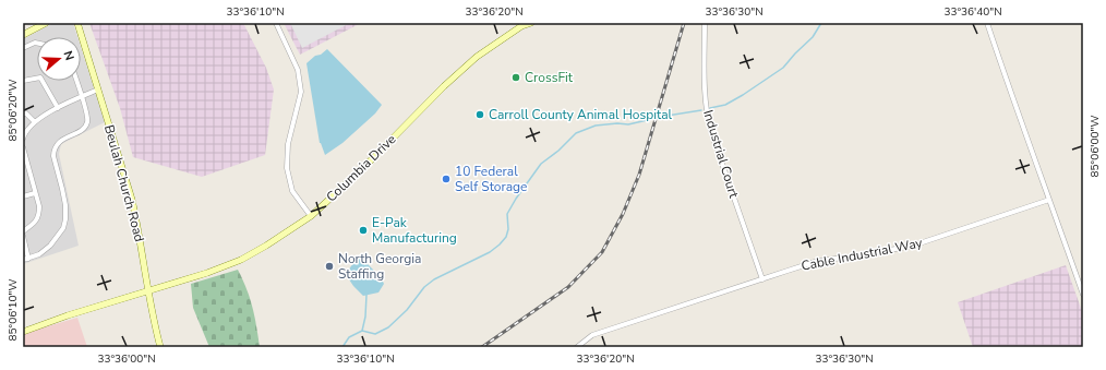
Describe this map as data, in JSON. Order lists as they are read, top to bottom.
{
  "streets": {
    "main road": ["Columbia Drive", "Beulah Church Road"],
    "street": ["Industrial Court", "Cable Industrial Way"]
  },
  "crossings": [
    ["Industrial Court", "Cable Industrial Way"],
    ["Columbia Drive", "Beulah Church Road"]
  ],
  "places": [
    "CrossFit",
    "Carroll County Animal Hospital",
    "10 Federal Self Storage",
    "E-Pak Manufacturing",
    "North Georgia Staffing"
  ],
  "north": "right",
  "coordinates": [
    "33°36'10\"N",
    "33°36'20\"N",
    "33°36'30\"N",
    "33°36'40\"N",
    "85°06'20\"W",
    "85°06'00\"W",
    "85°06'10\"W",
    "33°36'00\"N"
  ]
}
